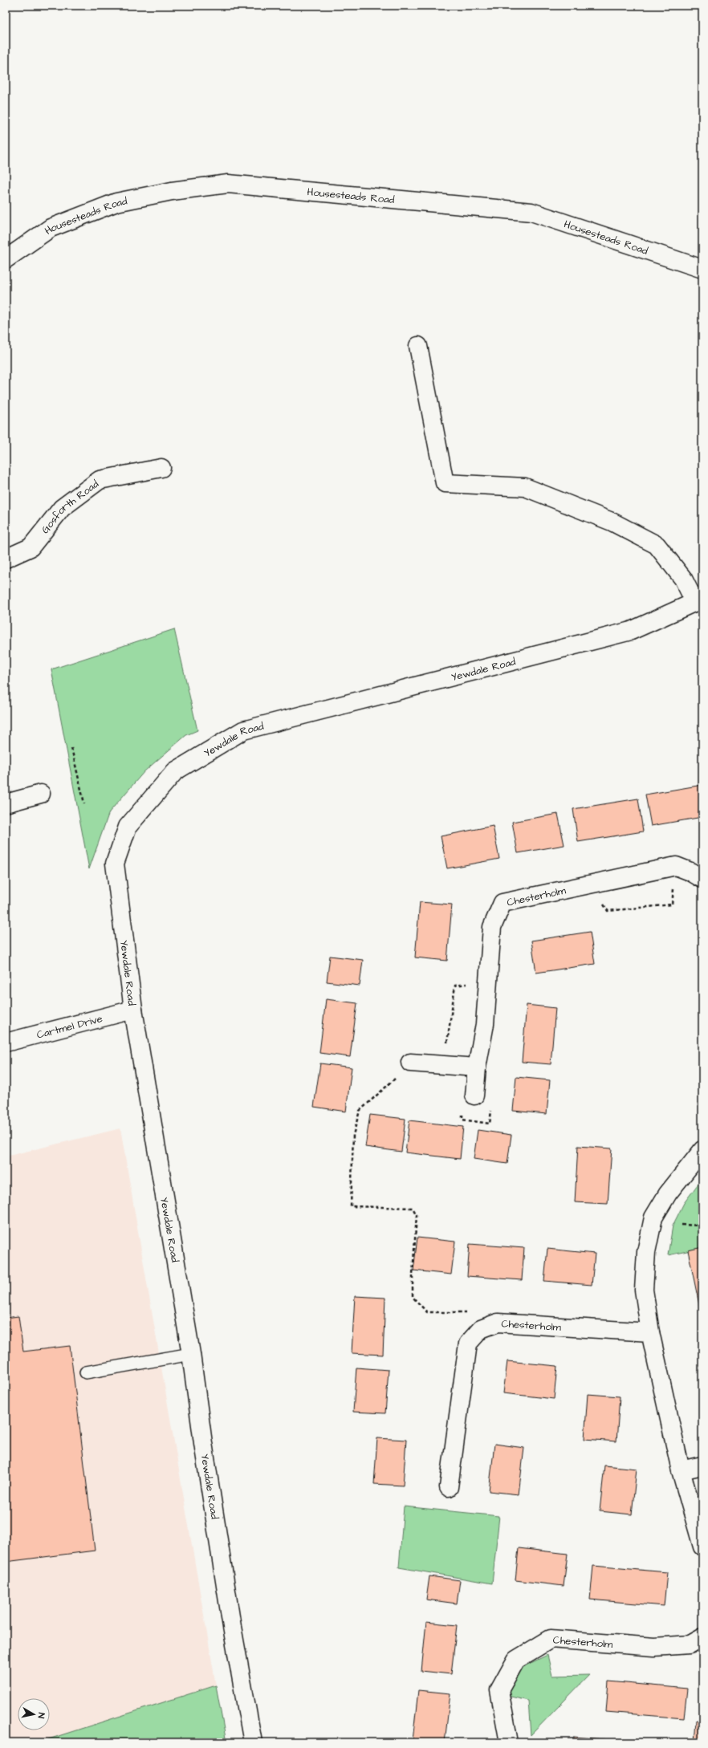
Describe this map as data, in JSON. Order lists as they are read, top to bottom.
{
  "streets": {
    "street": [
      "Housesteads Road",
      "Gosforth Road",
      "Yewdale Road",
      "Chesterholm",
      "Cartmel Drive"
    ]
  },
  "crossings": [
    ["Yewdale Road", "Cartmel Drive"]
  ],
  "north": "right"
}
